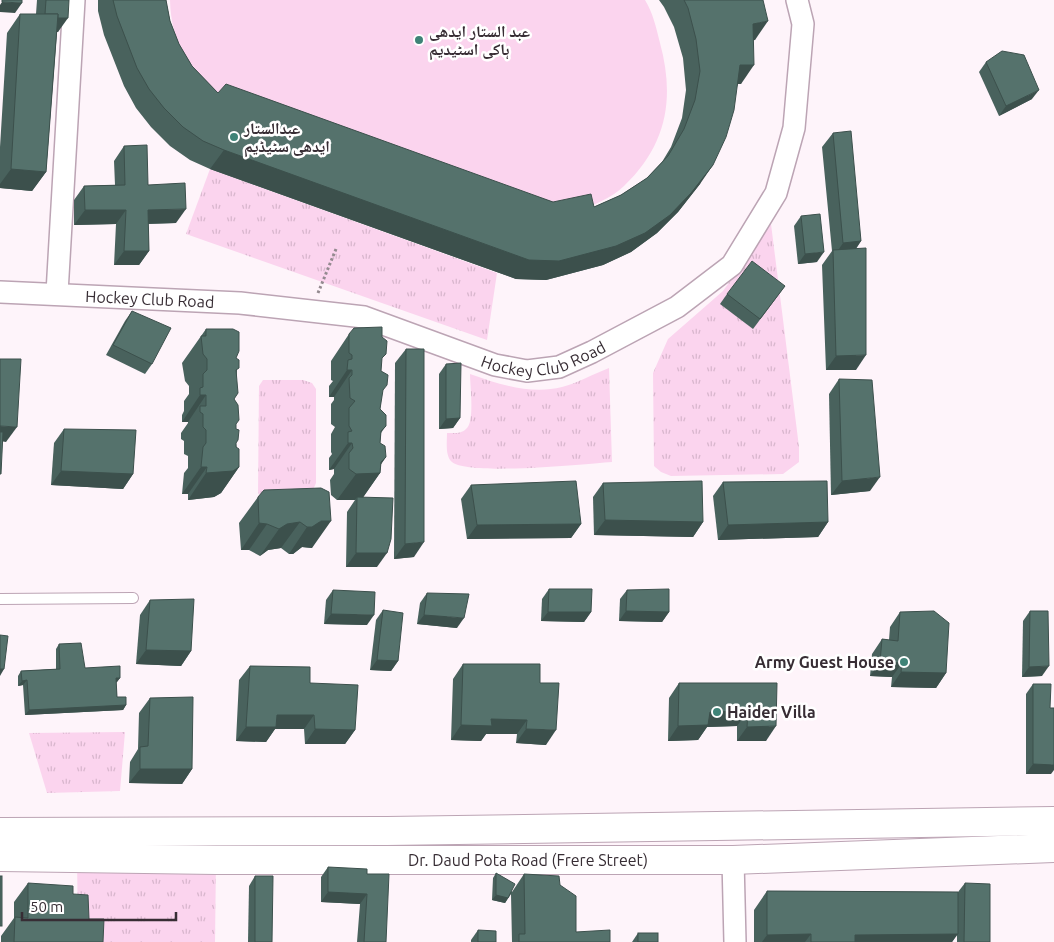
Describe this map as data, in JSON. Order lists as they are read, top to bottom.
{
  "streets": {
    "main road": ["Dr. Daud Pota Road (Frere Street)"],
    "street": ["Hockey Club Road"]
  },
  "places": [
    "عبد الستار ایدھی ہاکی اسٹیدیم",
    "عبدالستار ایدھی سٹیڈیم",
    "Army Guest House",
    "Haider Villa"
  ],
  "scale_bar": "50 m"
}
